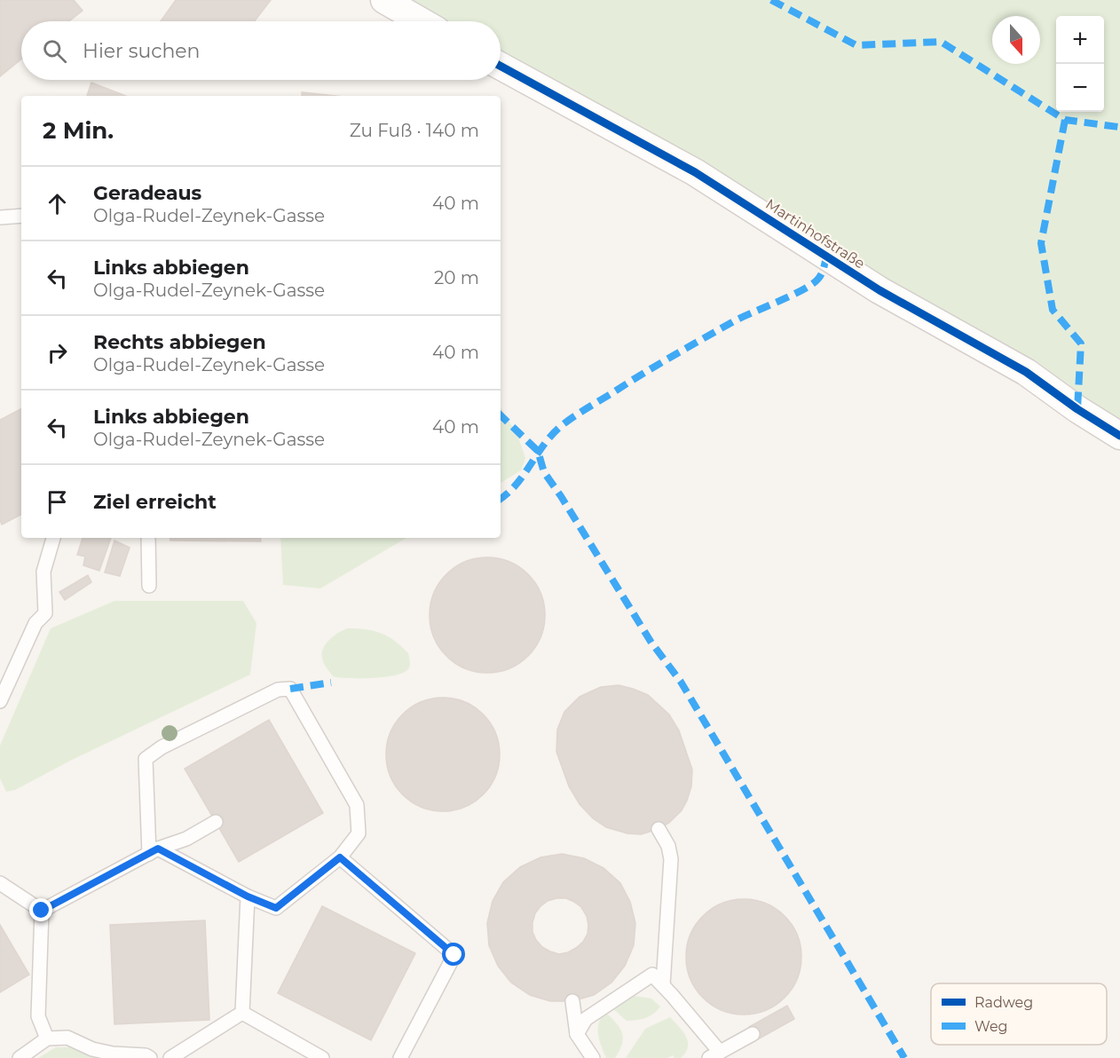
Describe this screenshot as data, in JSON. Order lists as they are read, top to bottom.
{
  "streets": {
    "street": ["Martinhofstraße"]
  },
  "legend": ["Radweg", "Weg"],
  "north": "bottom",
  "page": {
    "map_buttons": ["+", "−"],
    "search": "Hier suchen",
    "heading": ["2 Min.", "Zu Fuß · 140 m"],
    "list": [
      ["Geradeaus", "Olga-Rudel-Zeynek-Gasse", "40 m"],
      ["Links abbiegen", "Olga-Rudel-Zeynek-Gasse", "20 m"],
      ["Rechts abbiegen", "Olga-Rudel-Zeynek-Gasse", "40 m"],
      ["Links abbiegen", "Olga-Rudel-Zeynek-Gasse", "40 m"],
      "Ziel erreicht"
    ]
  }
}
